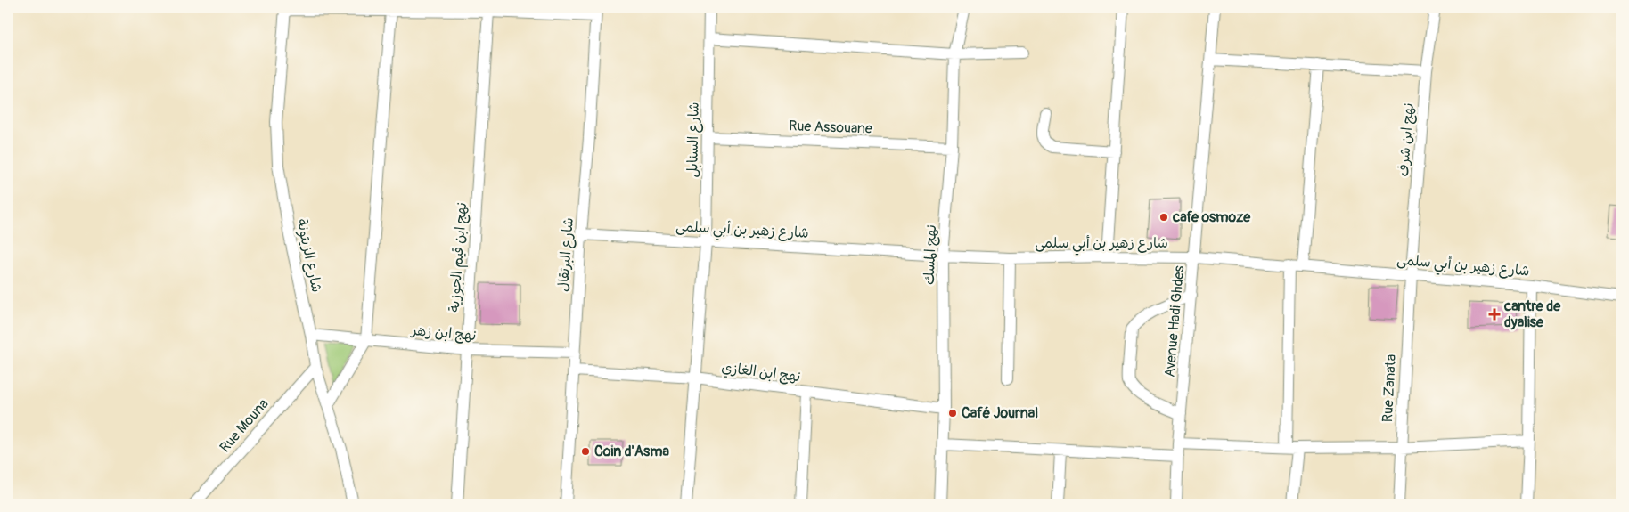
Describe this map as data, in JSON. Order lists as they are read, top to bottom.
{
  "streets": {
    "street": [
      "Rue Assouane",
      "شارع السنابل",
      "نهج ابن شرف",
      "شارع زهير بن أبي سلمى",
      "شارع البرتقال",
      "نهج المسك",
      "شارع الزيتونة",
      "نهج ابن قيم الجوزية",
      "Avenue Hadi Ghdes",
      "نهج ابن زهر",
      "نهج ابن الغازي",
      "Rue Zanata",
      "Rue Mouna"
    ]
  },
  "crossings": [
    ["Rue Assouane", "شارع السنابل"],
    ["Rue Assouane", "نهج المسك"],
    ["شارع السنابل", "شارع زهير بن أبي سلمى"],
    ["شارع السنابل", "نهج ابن الغازي"],
    ["نهج ابن شرف", "شارع زهير بن أبي سلمى"],
    ["نهج ابن شرف", "Rue Zanata"],
    ["شارع زهير بن أبي سلمى", "شارع البرتقال"],
    ["شارع زهير بن أبي سلمى", "نهج المسك"],
    ["شارع زهير بن أبي سلمى", "Avenue Hadi Ghdes"],
    ["شارع زهير بن أبي سلمى", "Rue Zanata"],
    ["شارع البرتقال", "نهج ابن زهر"],
    ["شارع البرتقال", "نهج ابن الغازي"],
    ["نهج المسك", "نهج ابن الغازي"],
    ["شارع الزيتونة", "نهج ابن زهر"],
    ["شارع الزيتونة", "Rue Mouna"],
    ["نهج ابن قيم الجوزية", "نهج ابن زهر"]
  ],
  "places": {
    "other": ["cafe osmoze", "Café Journal", "Coin d'Asma"],
    "health": ["cantre de dyalise"]
  }
}
